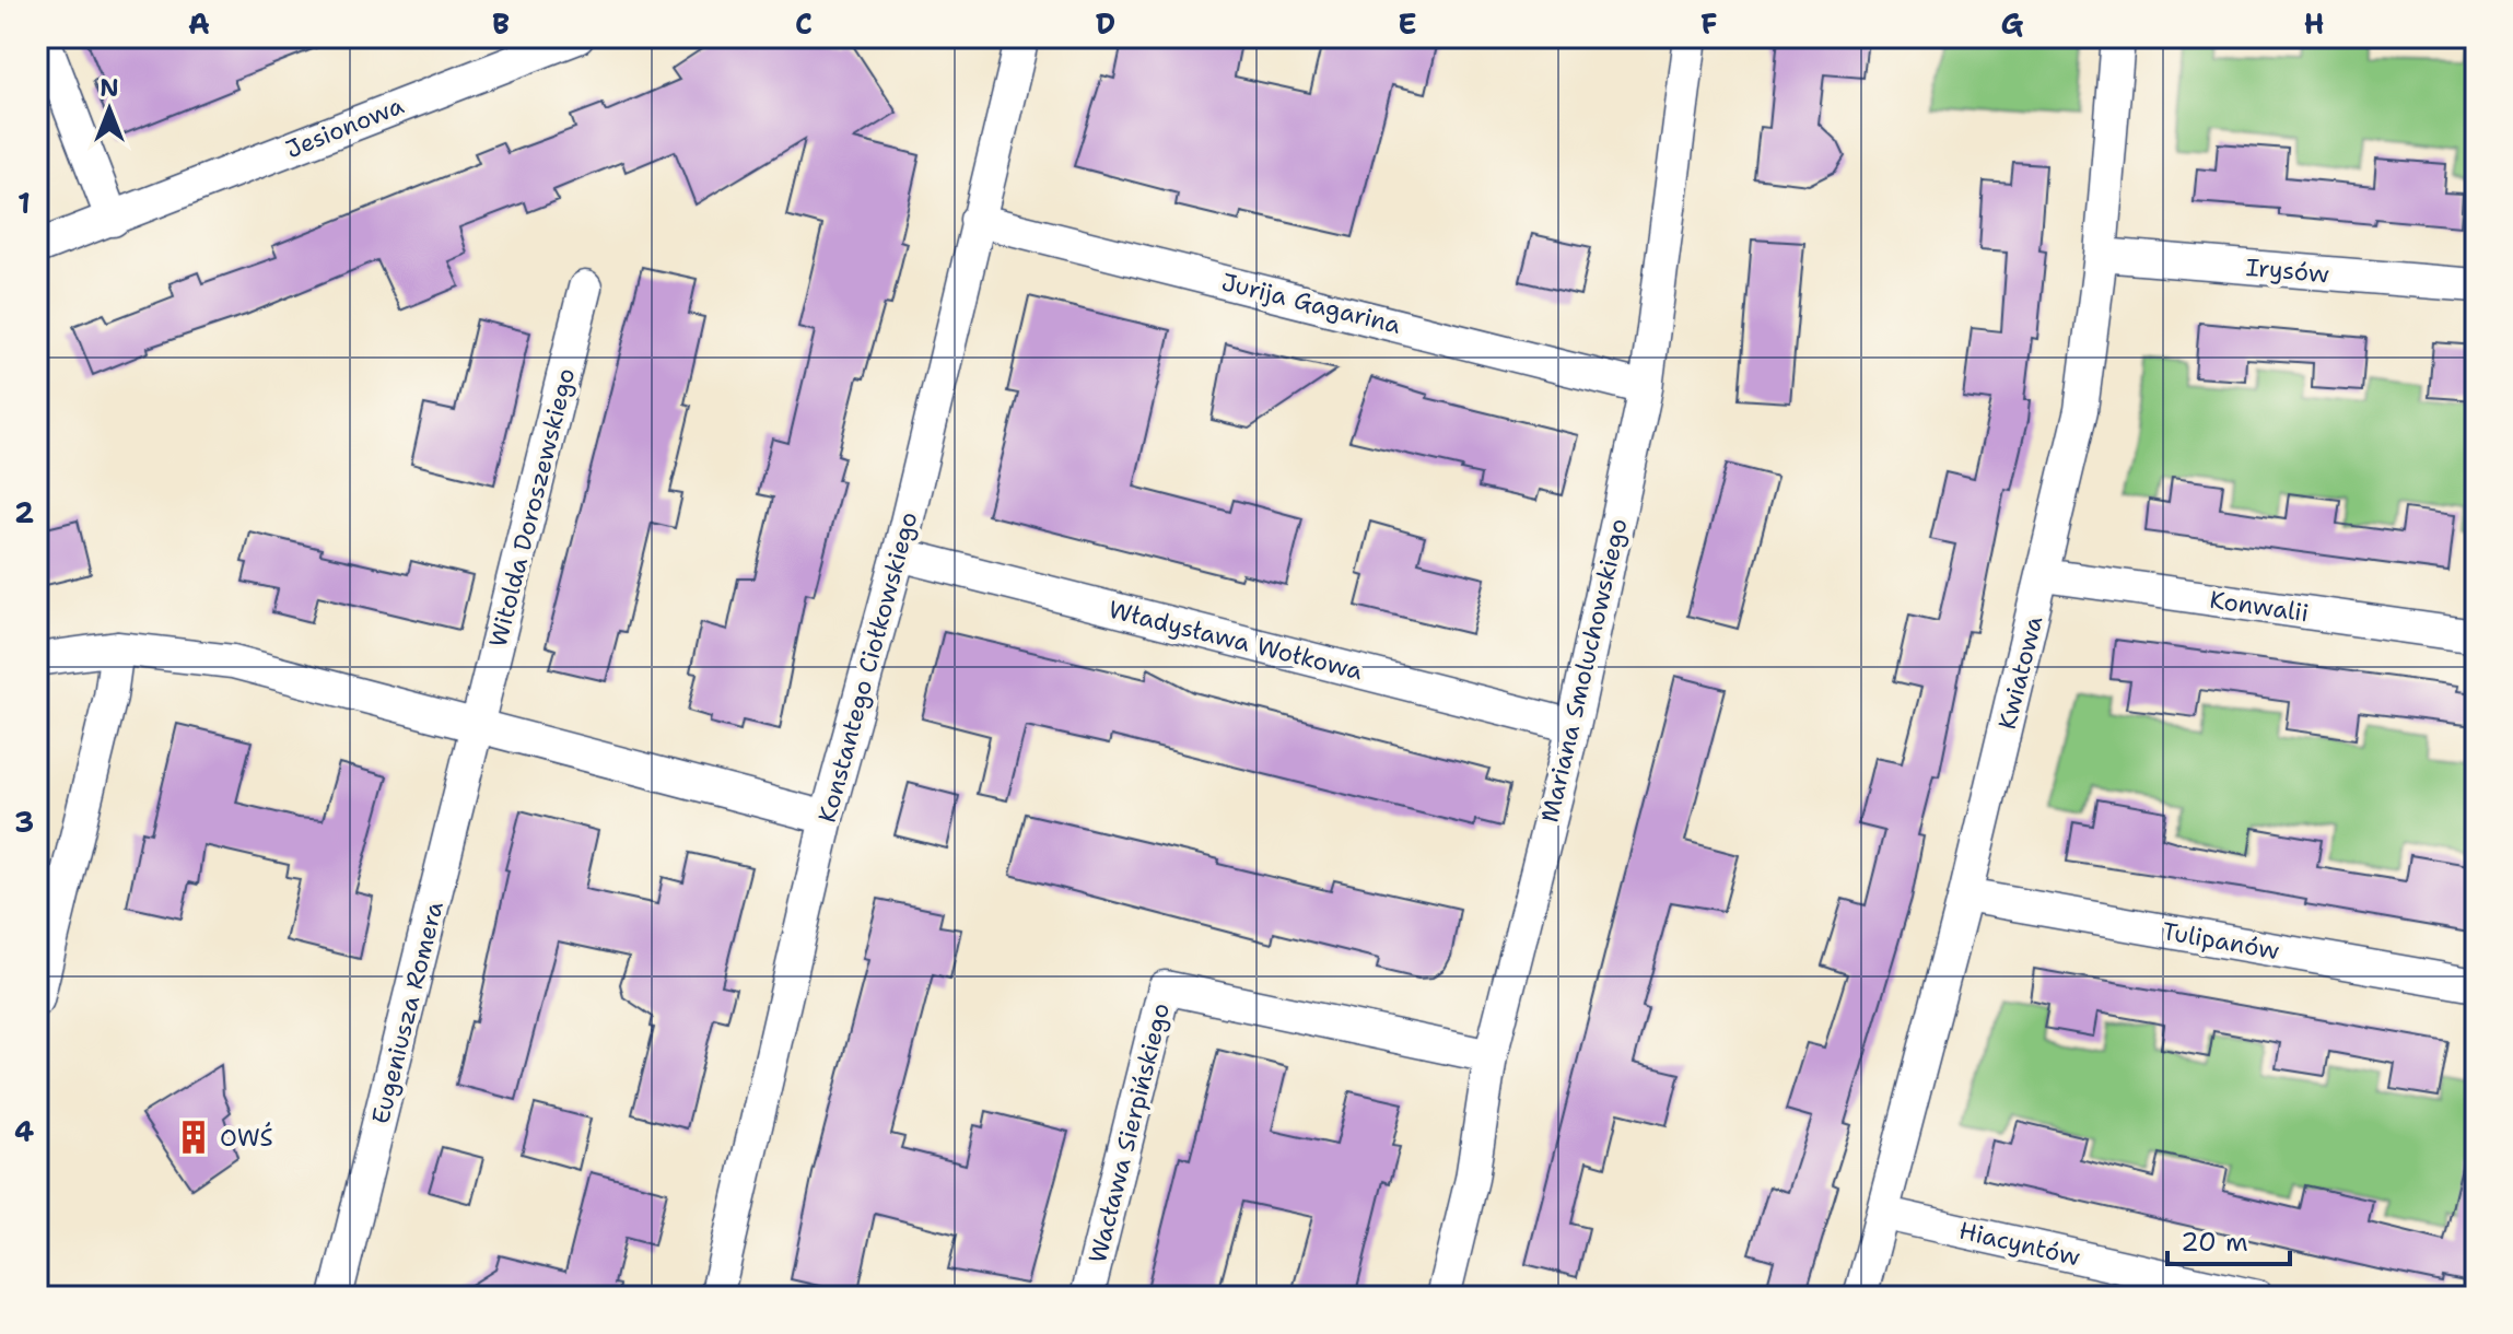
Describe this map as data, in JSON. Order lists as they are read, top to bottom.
{
  "streets": {
    "street": [
      "Jesionowa",
      "Irysów",
      "Jurija Gagarina",
      "Witolda Doroszewskiego",
      "Konwalii",
      "Władysława Wołkowa",
      "Konstantego Ciołkowskiego",
      "Mariana Smoluchowskiego",
      "Kwiatowa",
      "Tulipanów",
      "Eugeniusza Romera",
      "Wacława Sierpińskiego",
      "Hiacyntów"
    ]
  },
  "crossings": [
    ["Irysów", "Kwiatowa"],
    ["Jurija Gagarina", "Konstantego Ciołkowskiego"],
    ["Jurija Gagarina", "Mariana Smoluchowskiego"],
    ["Witolda Doroszewskiego", "Eugeniusza Romera"],
    ["Konwalii", "Kwiatowa"],
    ["Władysława Wołkowa", "Konstantego Ciołkowskiego"],
    ["Władysława Wołkowa", "Mariana Smoluchowskiego"],
    ["Mariana Smoluchowskiego", "Wacława Sierpińskiego"],
    ["Kwiatowa", "Tulipanów"],
    ["Kwiatowa", "Hiacyntów"]
  ],
  "places": {
    "building": ["OWŚ"]
  },
  "scale_bar": "20 m",
  "north": "top",
  "grid": {
    "columns": [
      "A",
      "B",
      "C",
      "D",
      "E",
      "F",
      "G",
      "H"
    ],
    "rows": [
      "1",
      "2",
      "3",
      "4"
    ]
  }
}
